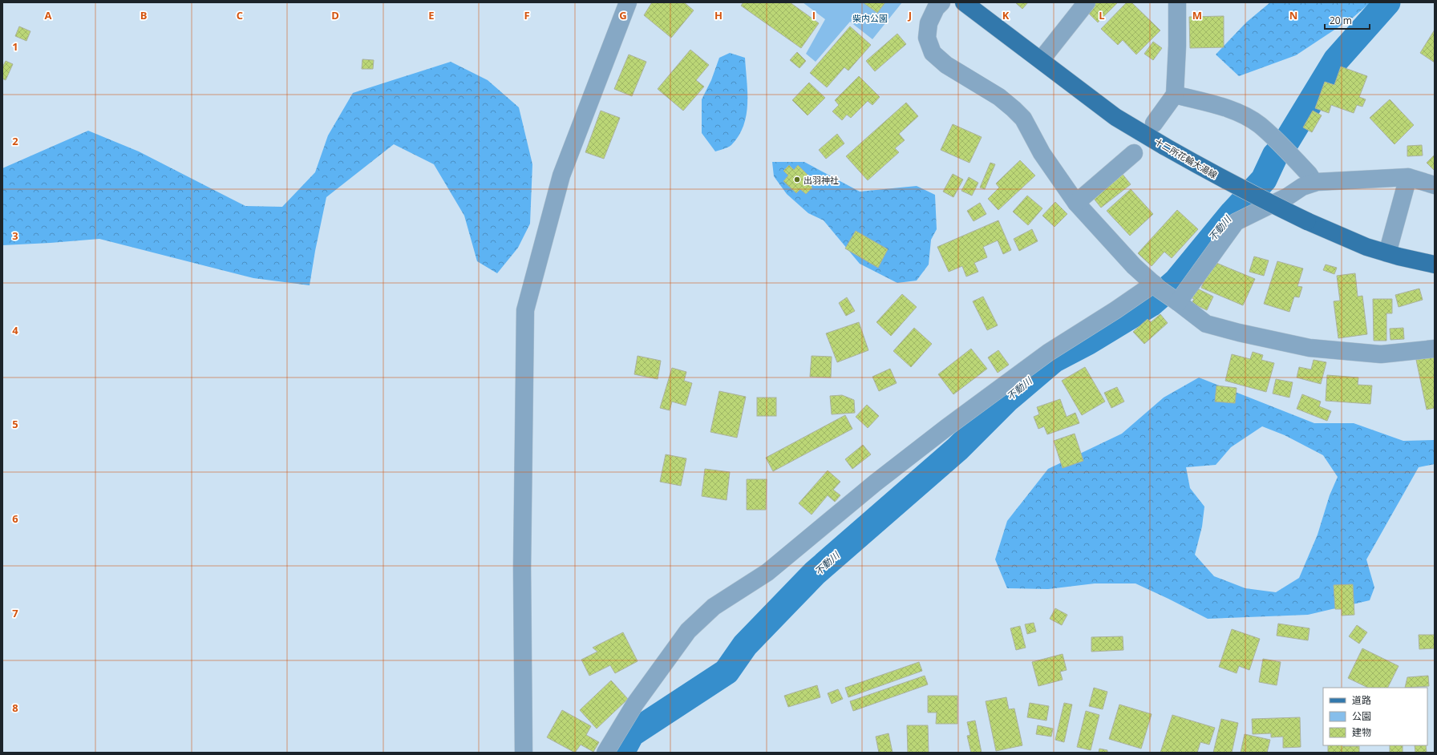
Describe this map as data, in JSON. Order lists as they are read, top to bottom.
{
  "streets": {
    "main road": ["十二所花輪大湯線"]
  },
  "water": ["不動川"],
  "parks": ["柴内公園"],
  "places": ["出羽神社"],
  "legend": ["道路", "公園", "建物"],
  "scale_bar": "20 m",
  "grid": {
    "columns": [
      "A",
      "B",
      "C",
      "D",
      "E",
      "F",
      "G",
      "H",
      "I",
      "J",
      "K",
      "L",
      "M",
      "N"
    ],
    "rows": [
      "1",
      "2",
      "3",
      "4",
      "5",
      "6",
      "7",
      "8"
    ]
  }
}
